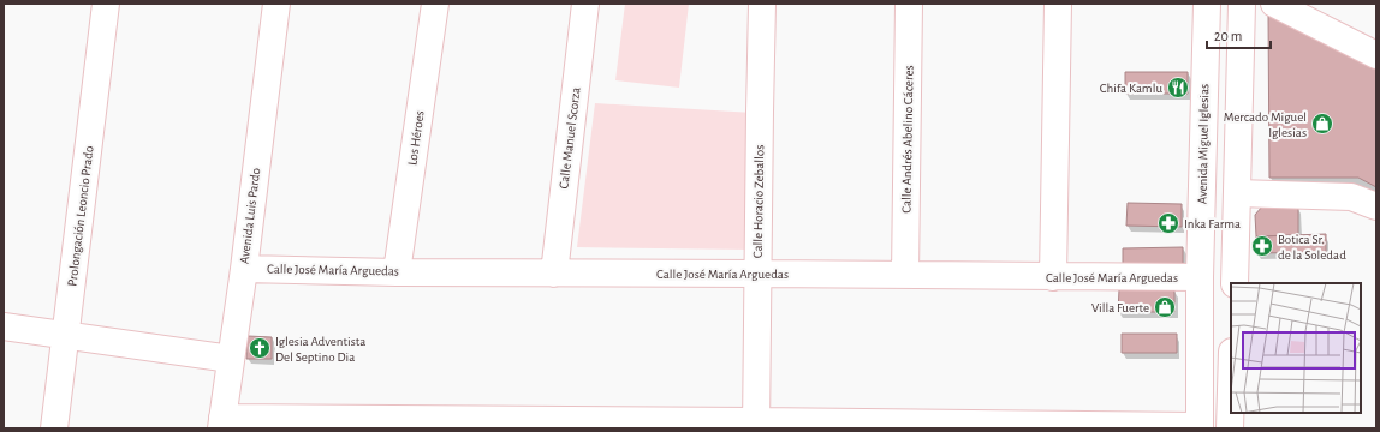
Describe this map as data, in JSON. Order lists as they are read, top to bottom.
{
  "streets": {
    "street": [
      "Los Héroes",
      "Calle Manuel Scorza",
      "Calle Andrés Abelino Cáceres",
      "Avenida Miguel Iglesias",
      "Calle Horacio Zeballos",
      "Prolongación Leoncio Prado",
      "Avenida Luis Pardo",
      "Calle José María Arguedas"
    ]
  },
  "crossings": [
    ["Los Héroes", "Calle José María Arguedas"],
    ["Calle Manuel Scorza", "Calle José María Arguedas"],
    ["Calle Andrés Abelino Cáceres", "Calle José María Arguedas"],
    ["Avenida Miguel Iglesias", "Calle José María Arguedas"],
    ["Calle Horacio Zeballos", "Calle José María Arguedas"],
    ["Avenida Luis Pardo", "Calle José María Arguedas"]
  ],
  "places": {
    "restaurant": ["Chifa Kamlu"],
    "shop": ["Mercado Miguel Iglesias", "Villa Fuerte"],
    "pharmacy": ["Inka Farma", "Botica Sr. de la Soledad"],
    "church": ["Iglesia Adventista Del Septino Dia"]
  },
  "scale_bar": "20 m"
}
